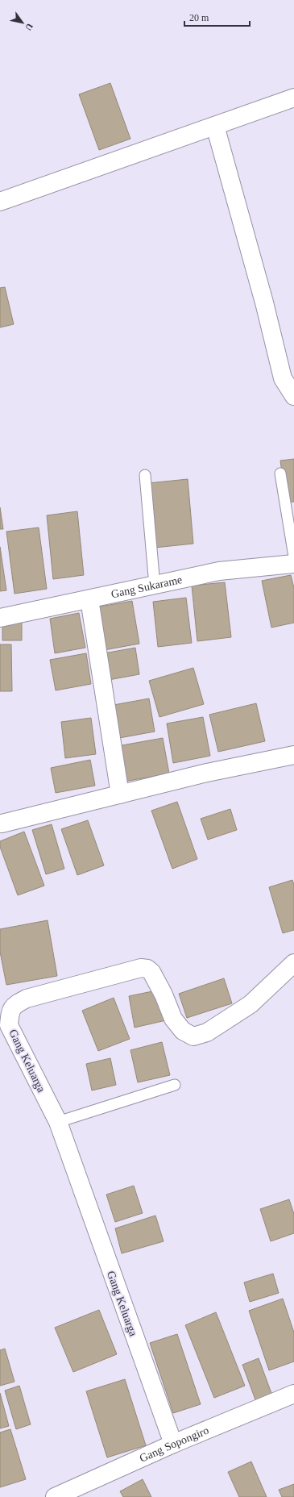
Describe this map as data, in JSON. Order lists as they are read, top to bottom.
{
  "streets": {
    "street": ["Gang Sukarame", "Gang Keluarga", "Gang Sopongiro"]
  },
  "crossings": [
    ["Gang Keluarga", "Gang Sopongiro"]
  ],
  "scale_bar": "20 m",
  "north": "bottom right"
}
